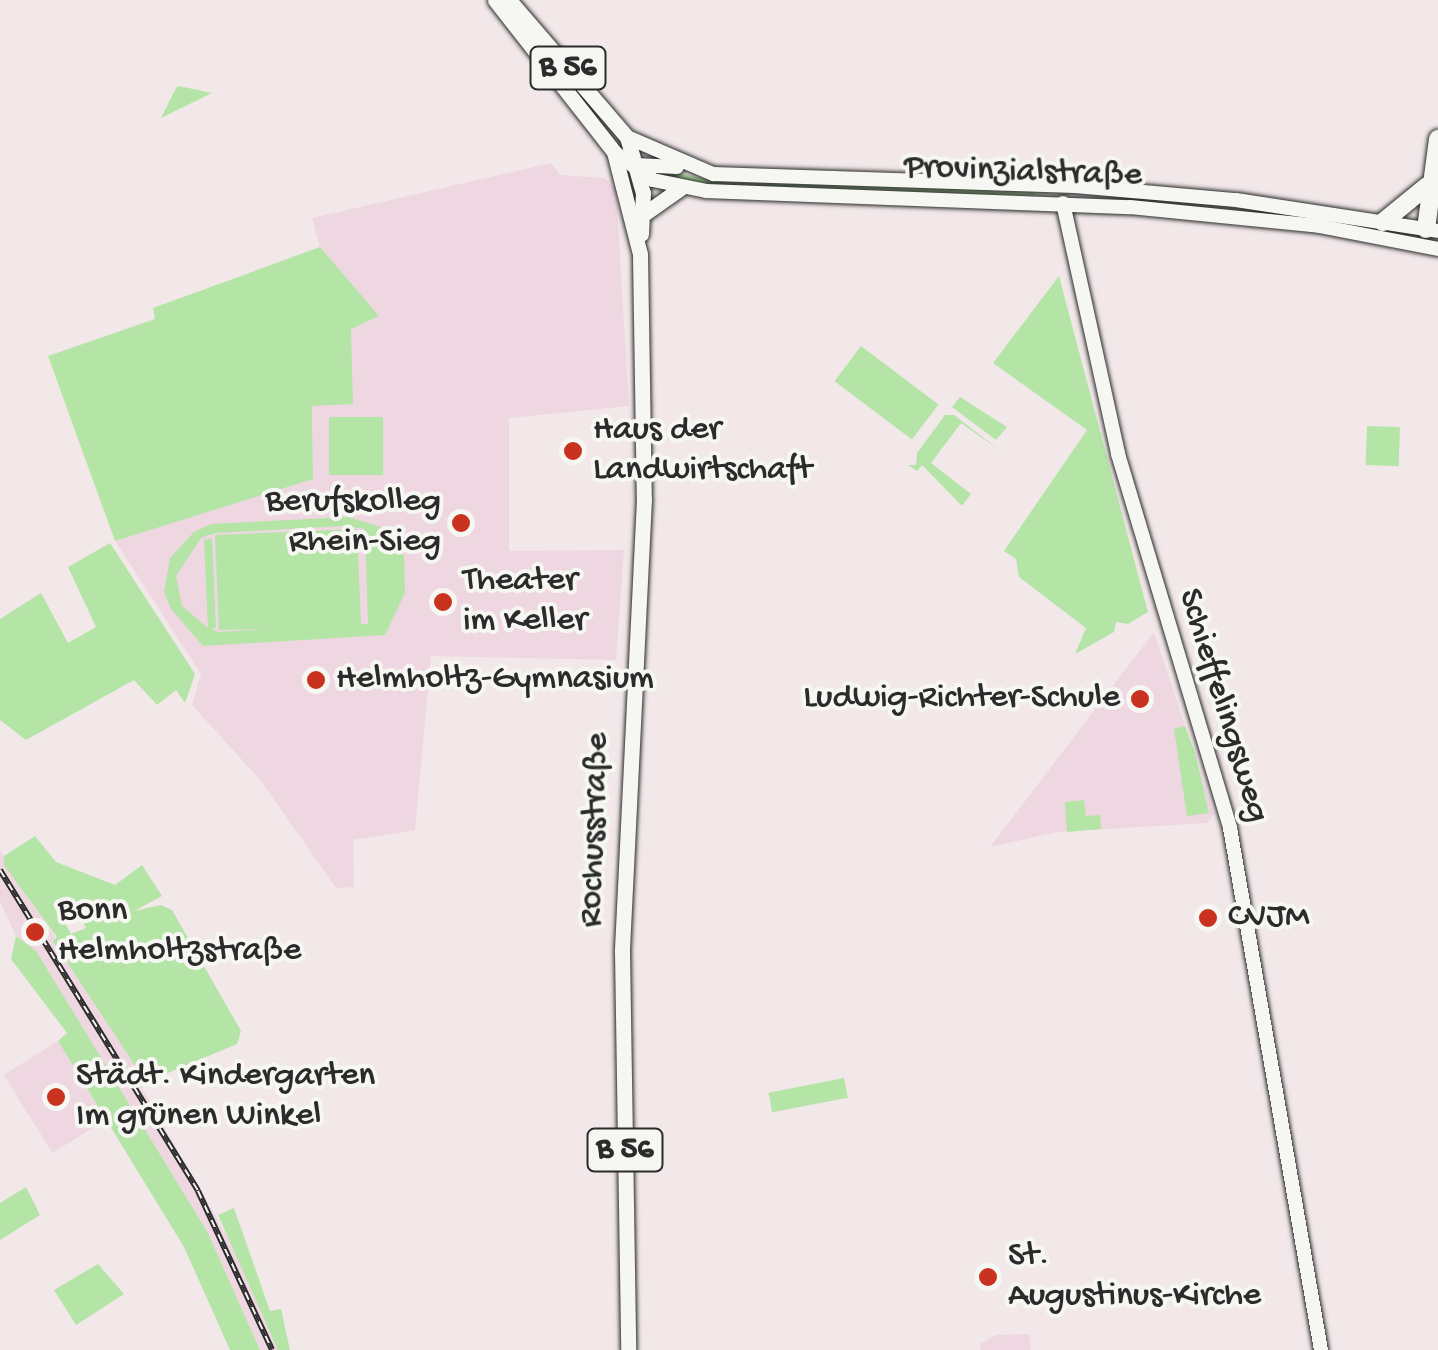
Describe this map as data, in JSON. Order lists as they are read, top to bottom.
{
  "streets": {
    "main road": [
      "B 56",
      "Provinzialstraße",
      "Schieffelingsweg",
      "Rochusstraße"
    ]
  },
  "crossings": [
    ["B 56", "Provinzialstraße"],
    ["B 56", "Rochusstraße"],
    ["Provinzialstraße", "Schieffelingsweg"],
    ["Provinzialstraße", "Rochusstraße"]
  ],
  "places": [
    "Haus der Landwirtschaft",
    "Berufskolleg Rhein-Sieg",
    "Theater im Keller",
    "Helmholtz-Gymnasium",
    "Ludwig-Richter-Schule",
    "CVJM",
    "Bonn Helmholtzstraße",
    "Städt. Kindergarten Im grünen Winkel",
    "St. Augustinus-Kirche"
  ]
}
